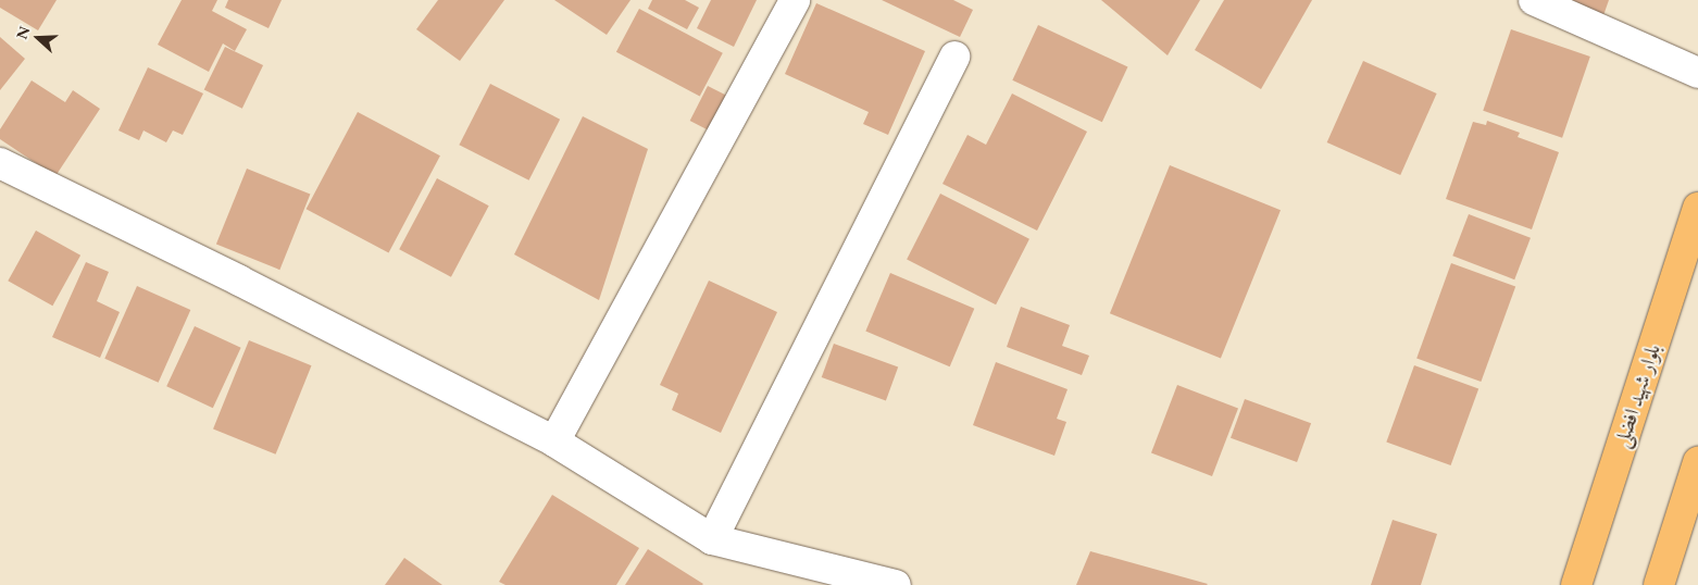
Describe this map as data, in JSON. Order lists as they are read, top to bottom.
{
  "streets": {
    "main road": ["بلوار شهید افضلی"]
  },
  "north": "left"
}
